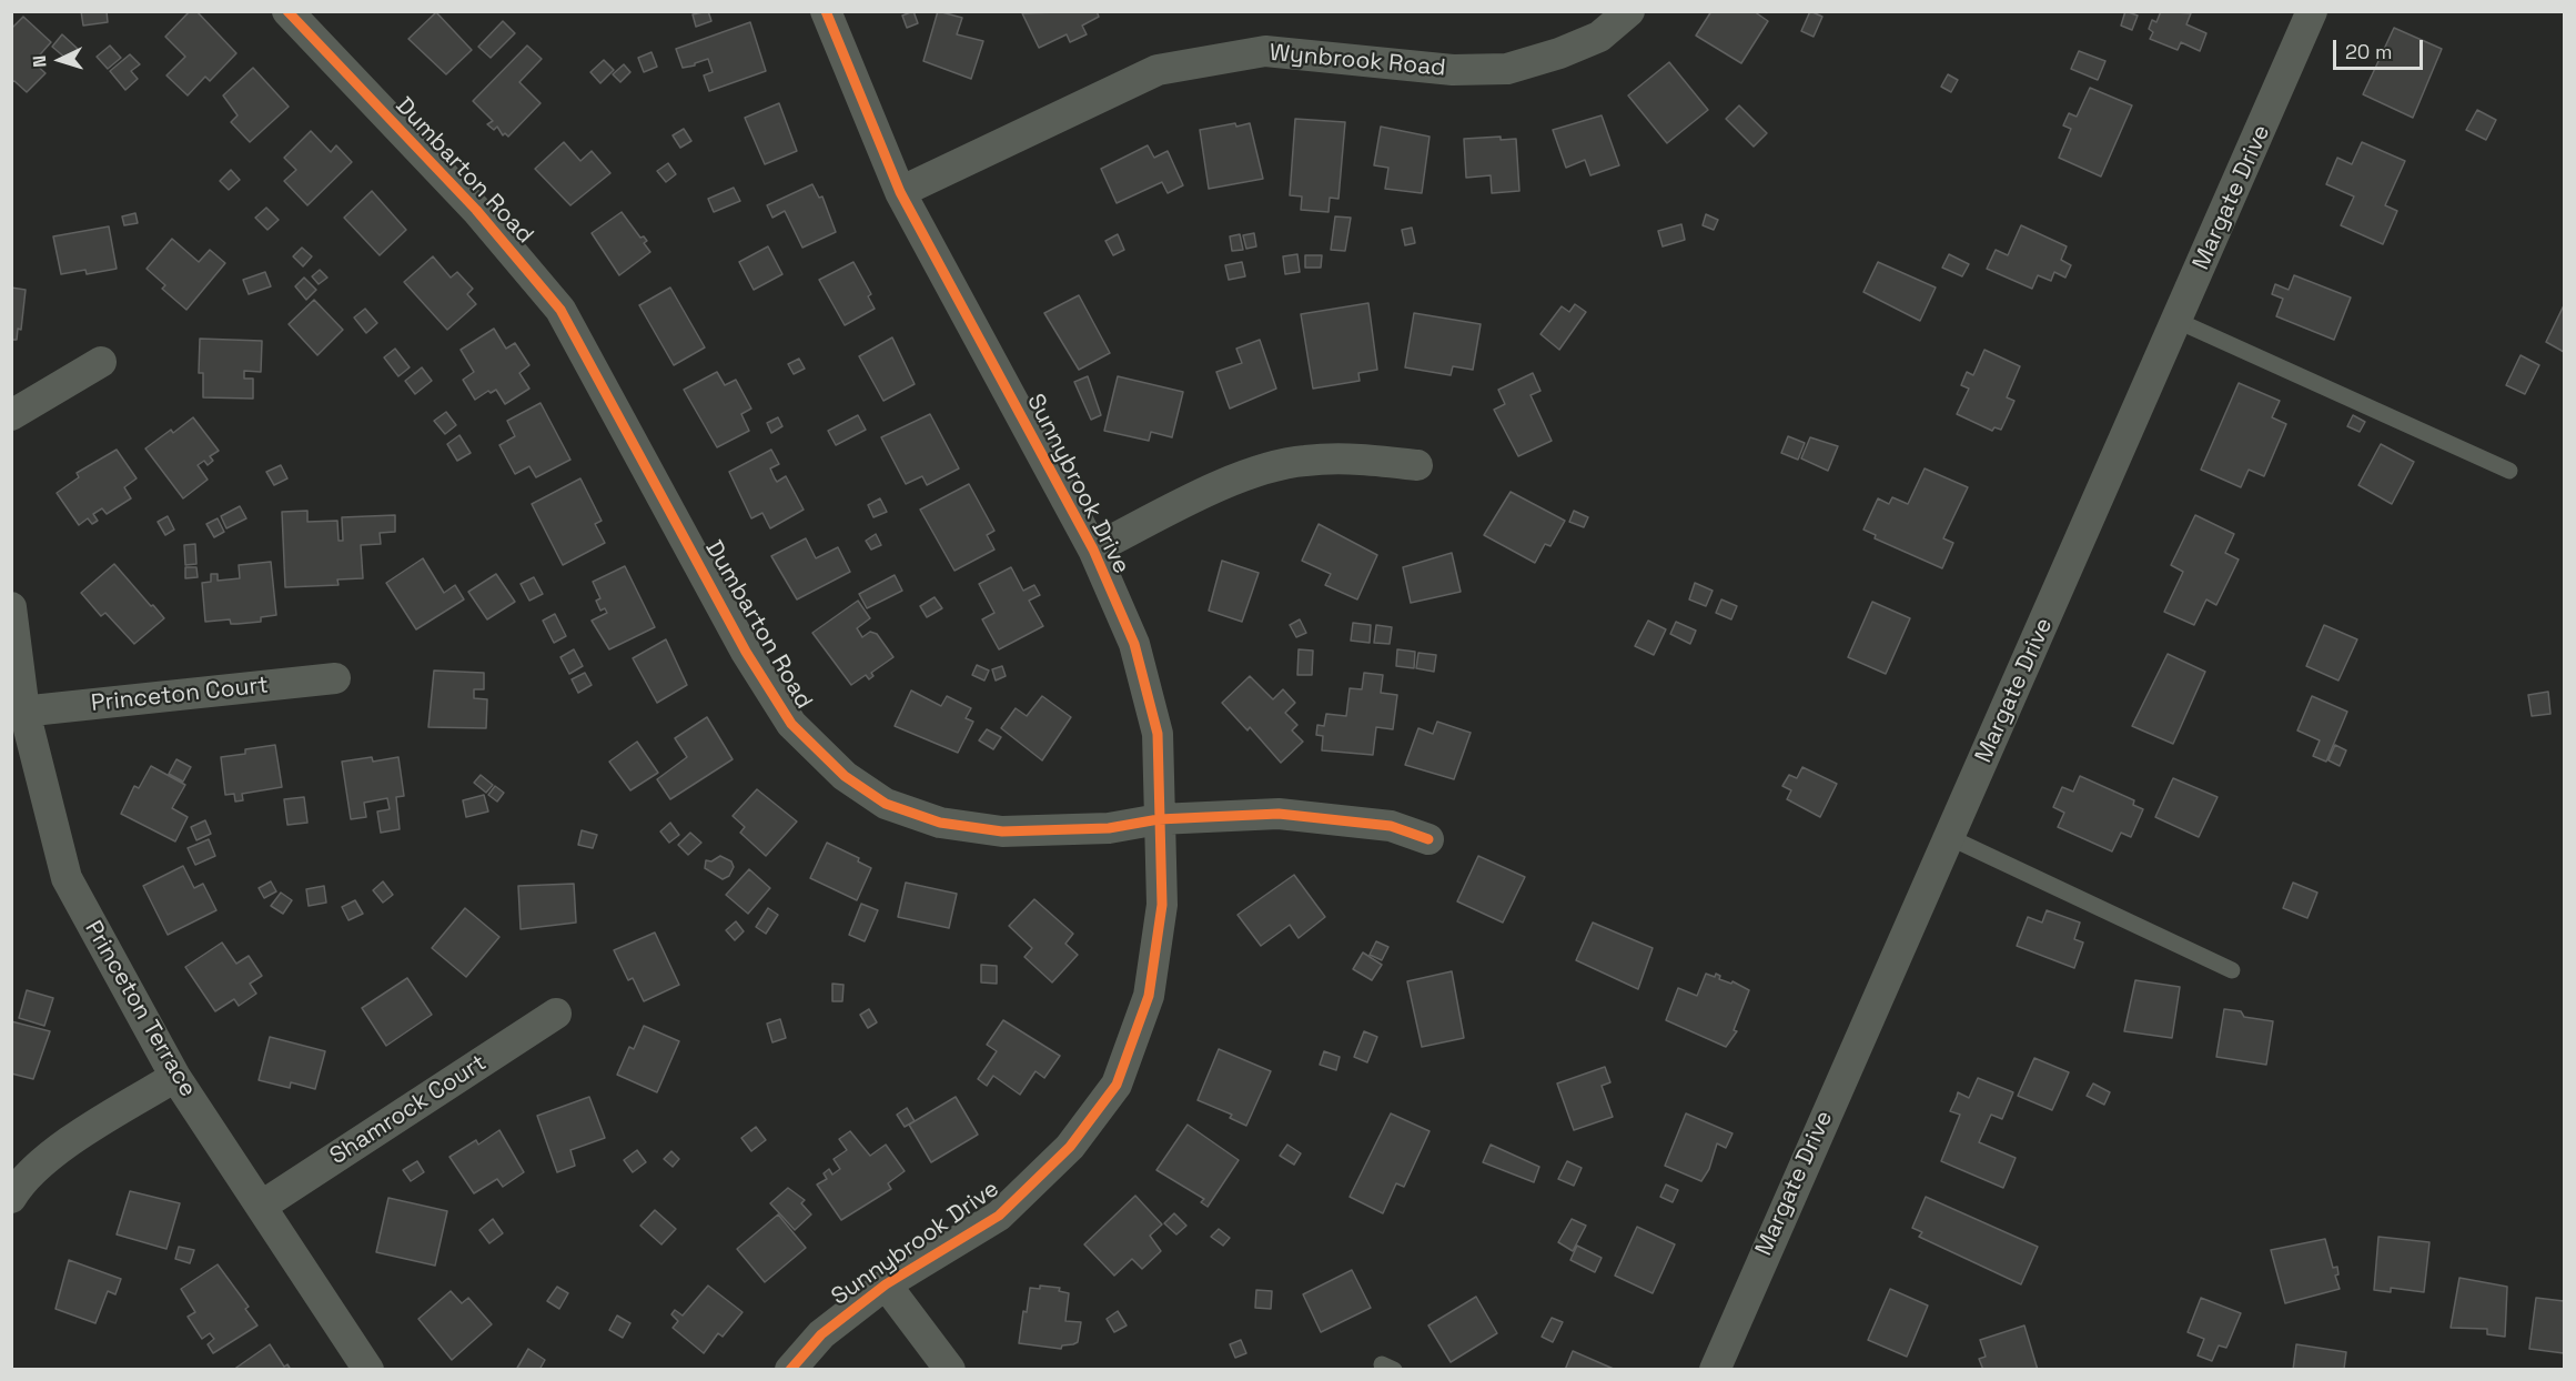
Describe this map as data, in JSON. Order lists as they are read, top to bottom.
{
  "streets": {
    "street": [
      "Wynbrook Road",
      "Dumbarton Road",
      "Margate Drive",
      "Sunnybrook Drive",
      "Princeton Court",
      "Princeton Terrace",
      "Shamrock Court"
    ]
  },
  "crossings": [
    ["Wynbrook Road", "Sunnybrook Drive"],
    ["Dumbarton Road", "Sunnybrook Drive"],
    ["Princeton Court", "Princeton Terrace"],
    ["Princeton Terrace", "Shamrock Court"]
  ],
  "scale_bar": "20 m",
  "north": "left"
}
